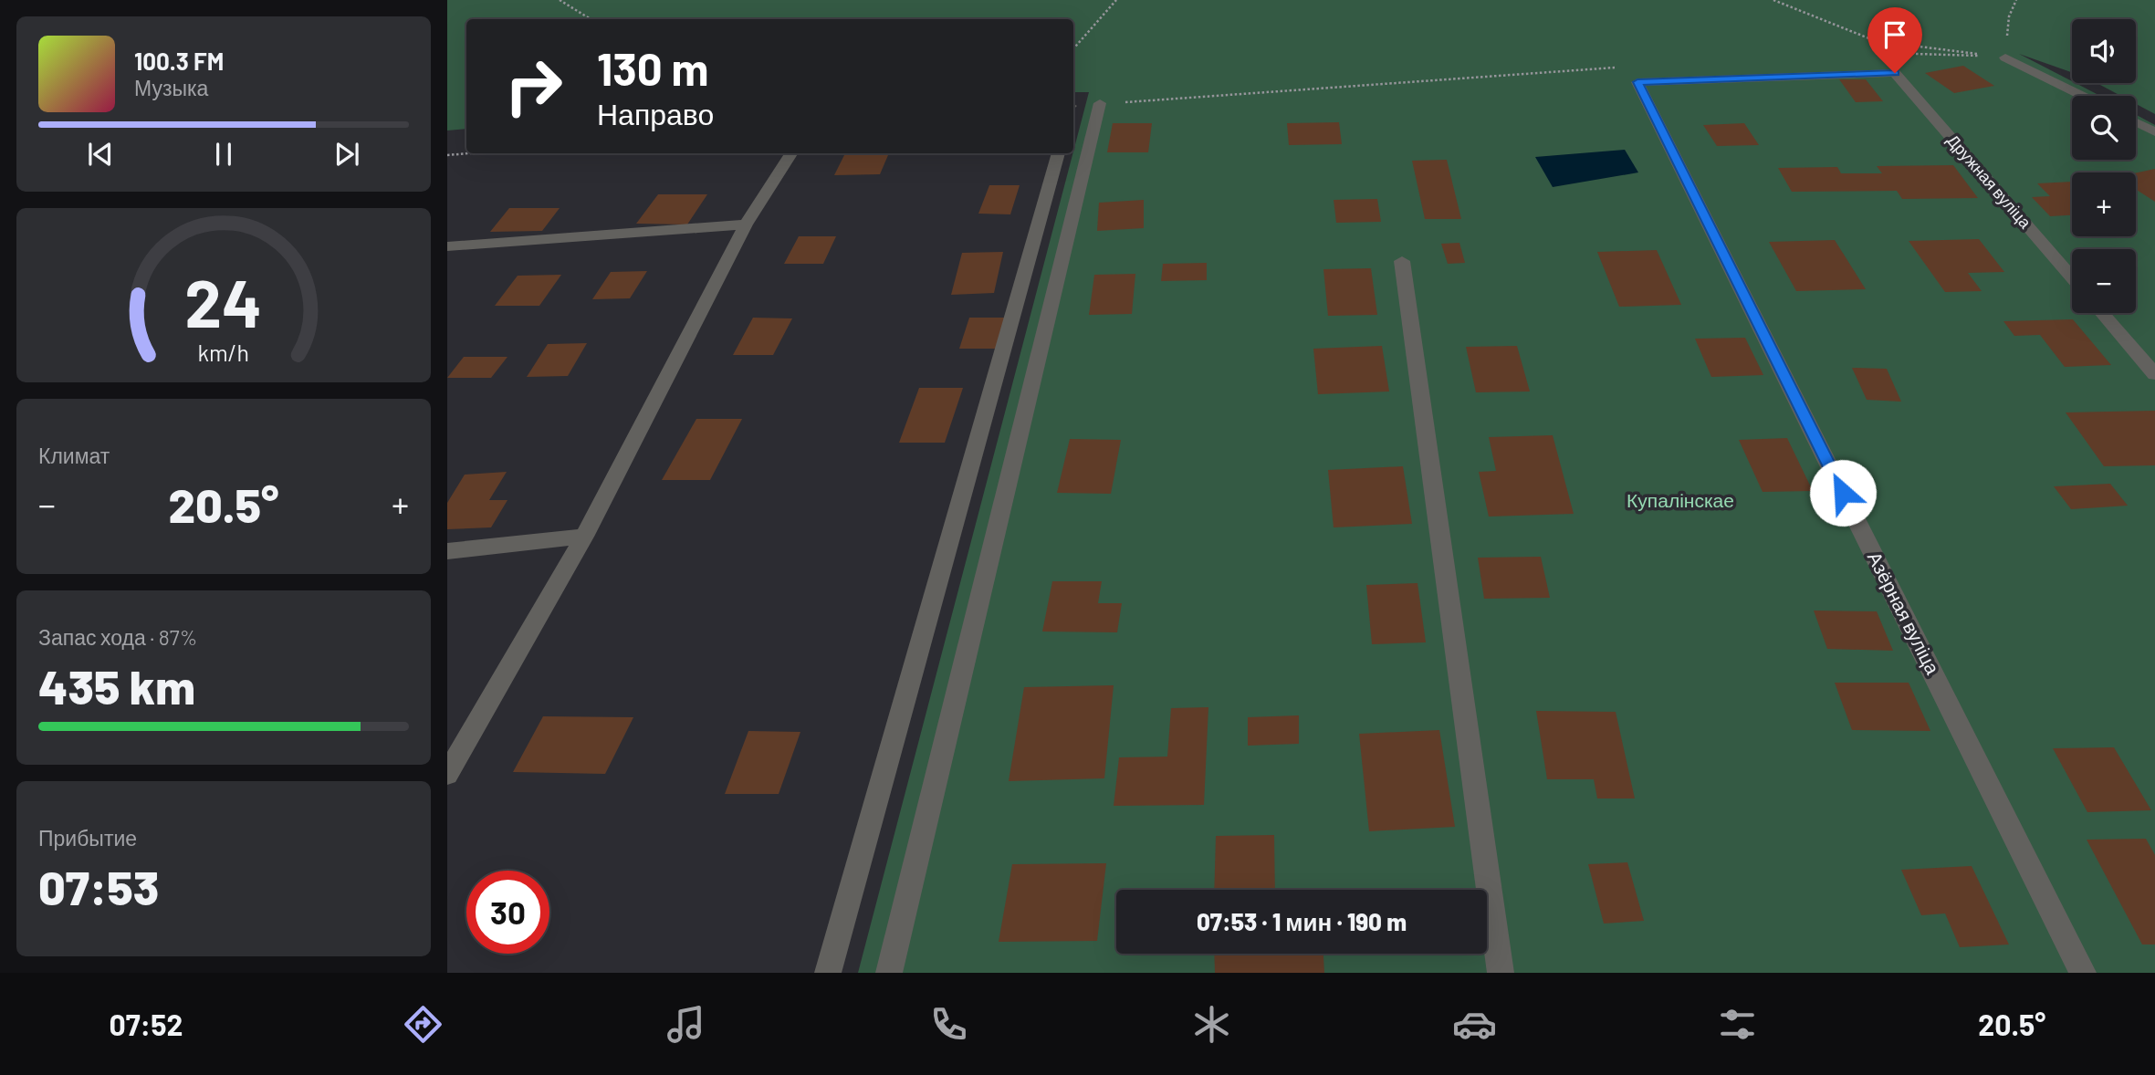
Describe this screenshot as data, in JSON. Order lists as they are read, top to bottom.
{
  "streets": {
    "street": ["Дружная вуліца", "Азёрная вуліца"]
  },
  "crossings": [
    ["Дружная вуліца", "Азёрная вуліца"]
  ],
  "parks": ["Купалінскае"],
  "page": {
    "map_buttons": ["+", "−"],
    "turn": ["130 m", "Направо"],
    "song": ["100.3 FM", "Музыка"],
    "tile": [
      "Климат",
      ["Запас хода · 87%", "435 km"],
      ["Прибытие", "07:53"]
    ],
    "heat": ["−", "20.5°", "+"],
    "limit": "30",
    "trip": "07:53 · 1 мин · 190 m",
    "tabs": ["07:52", "20.5°"],
    "gauge": ["24", "km/h"]
  }
}
